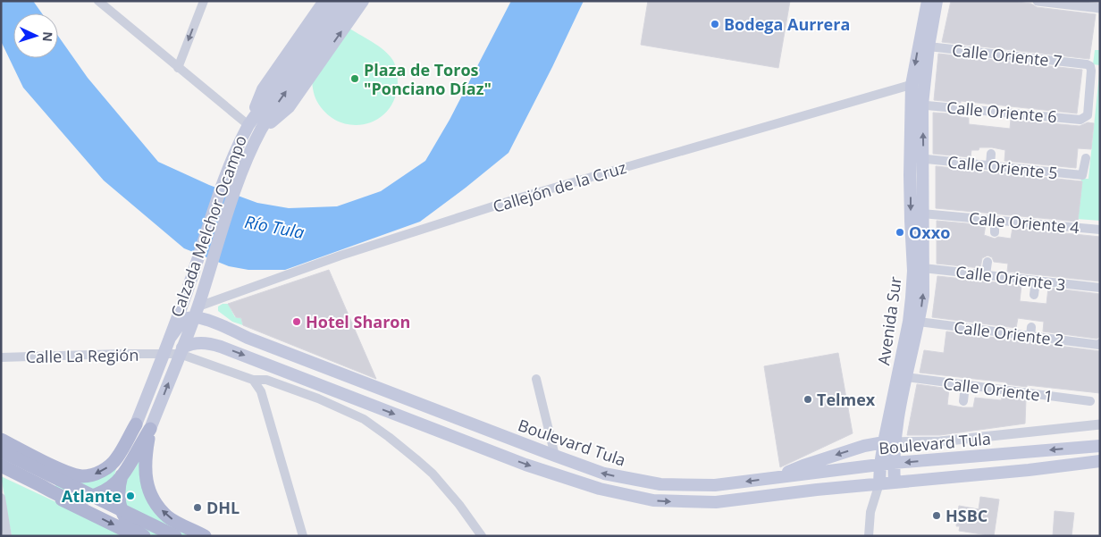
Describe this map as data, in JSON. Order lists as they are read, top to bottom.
{
  "streets": {
    "main road": ["Calzada Melchor Ocampo", "Avenida Sur", "Boulevard Tula"],
    "street": [
      "Calle Oriente 7",
      "Calle Oriente 6",
      "Calle Oriente 5",
      "Callejón de la Cruz",
      "Calle Oriente 4",
      "Calle Oriente 3",
      "Calle Oriente 2",
      "Calle La Región",
      "Calle Oriente 1"
    ]
  },
  "crossings": [
    ["Calle Oriente 7", "Calle Oriente 6"],
    ["Calle Oriente 7", "Avenida Sur"],
    ["Calle Oriente 6", "Avenida Sur"],
    ["Calle Oriente 5", "Avenida Sur"],
    ["Callejón de la Cruz", "Calzada Melchor Ocampo"],
    ["Callejón de la Cruz", "Avenida Sur"],
    ["Callejón de la Cruz", "Boulevard Tula"],
    ["Calle Oriente 4", "Avenida Sur"],
    ["Calzada Melchor Ocampo", "Calle La Región"],
    ["Calzada Melchor Ocampo", "Boulevard Tula"],
    ["Calle Oriente 3", "Avenida Sur"],
    ["Avenida Sur", "Calle Oriente 2"],
    ["Avenida Sur", "Calle Oriente 1"],
    ["Avenida Sur", "Boulevard Tula"],
    ["Calle La Región", "Boulevard Tula"]
  ],
  "water": ["Río Tula"],
  "places": [
    "Bodega Aurrera",
    "Plaza de Toros \"Ponciano Díaz\"",
    "Oxxo",
    "Hotel Sharon",
    "Telmex",
    "Atlante",
    "DHL",
    "HSBC"
  ],
  "north": "right"
}
